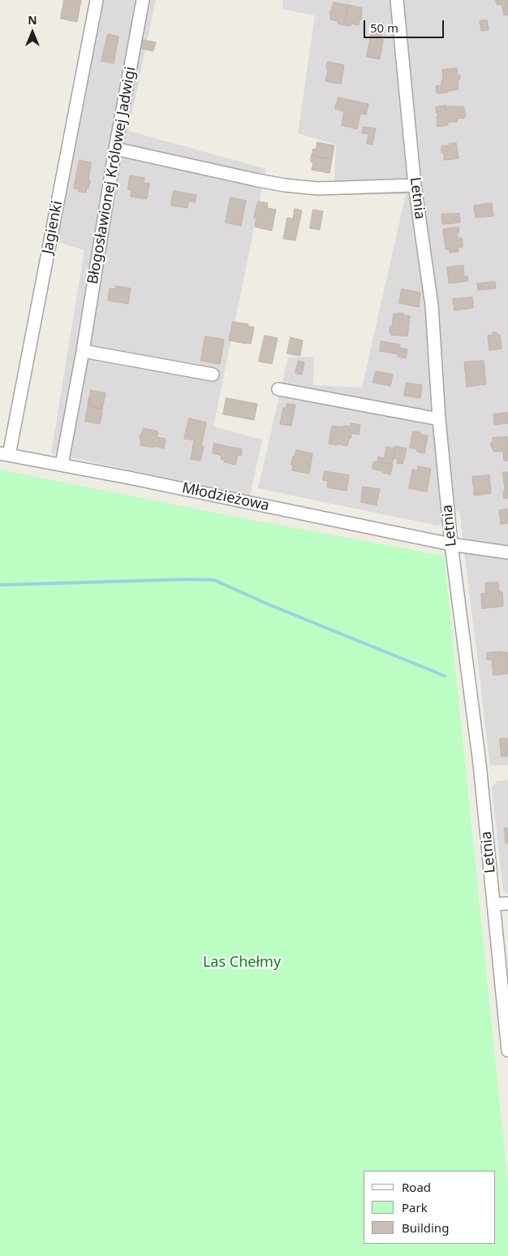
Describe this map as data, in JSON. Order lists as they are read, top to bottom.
{
  "streets": {
    "street": [
      "Błogosławionej Królowej Jadwigi",
      "Letnia",
      "Jagienki",
      "Młodzieżowa"
    ]
  },
  "crossings": [
    ["Błogosławionej Królowej Jadwigi", "Młodzieżowa"],
    ["Letnia", "Młodzieżowa"],
    ["Jagienki", "Młodzieżowa"]
  ],
  "parks": ["Las Chełmy"],
  "legend": ["Road", "Park", "Building"],
  "scale_bar": "50 m",
  "north": "top"
}
